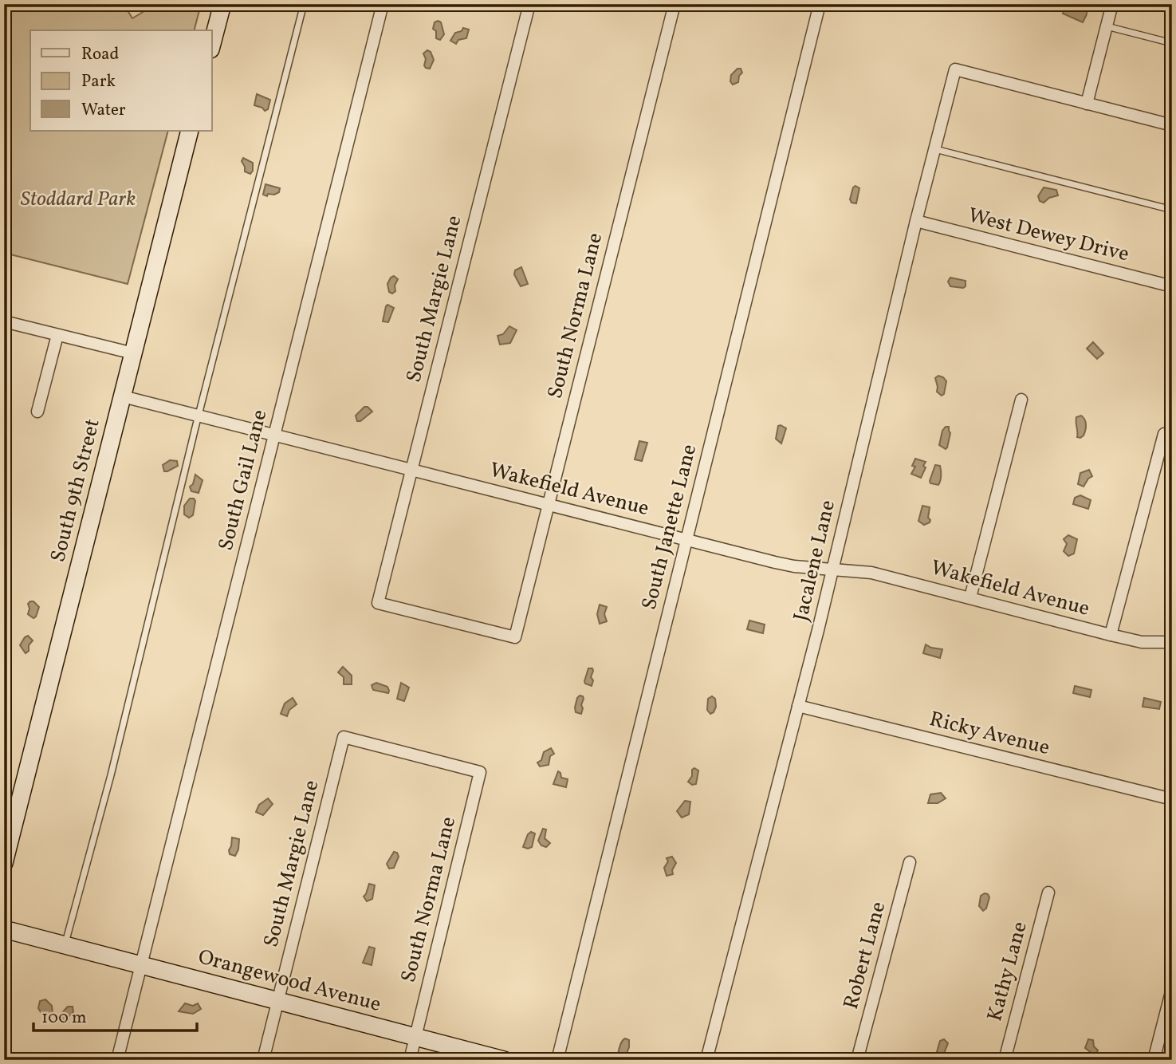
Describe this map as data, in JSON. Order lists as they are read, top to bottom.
{
  "streets": {
    "street": [
      "West Dewey Drive",
      "South Margie Lane",
      "South Norma Lane",
      "South Gail Lane",
      "Wakefield Avenue",
      "South 9th Street",
      "South Janette Lane",
      "Jacalene Lane",
      "Ricky Avenue",
      "Robert Lane",
      "Kathy Lane",
      "Orangewood Avenue"
    ]
  },
  "crossings": [
    ["West Dewey Drive", "Jacalene Lane"],
    ["South Margie Lane", "South Norma Lane"],
    ["South Margie Lane", "Wakefield Avenue"],
    ["South Margie Lane", "Orangewood Avenue"],
    ["South Norma Lane", "Wakefield Avenue"],
    ["South Norma Lane", "Orangewood Avenue"],
    ["South Gail Lane", "Wakefield Avenue"],
    ["South Gail Lane", "Orangewood Avenue"],
    ["Wakefield Avenue", "South 9th Street"],
    ["Wakefield Avenue", "South Janette Lane"],
    ["Wakefield Avenue", "Jacalene Lane"],
    ["Jacalene Lane", "Ricky Avenue"]
  ],
  "parks": ["Stoddard Park"],
  "legend": ["Road", "Park", "Water"],
  "scale_bar": "100 m"
}
